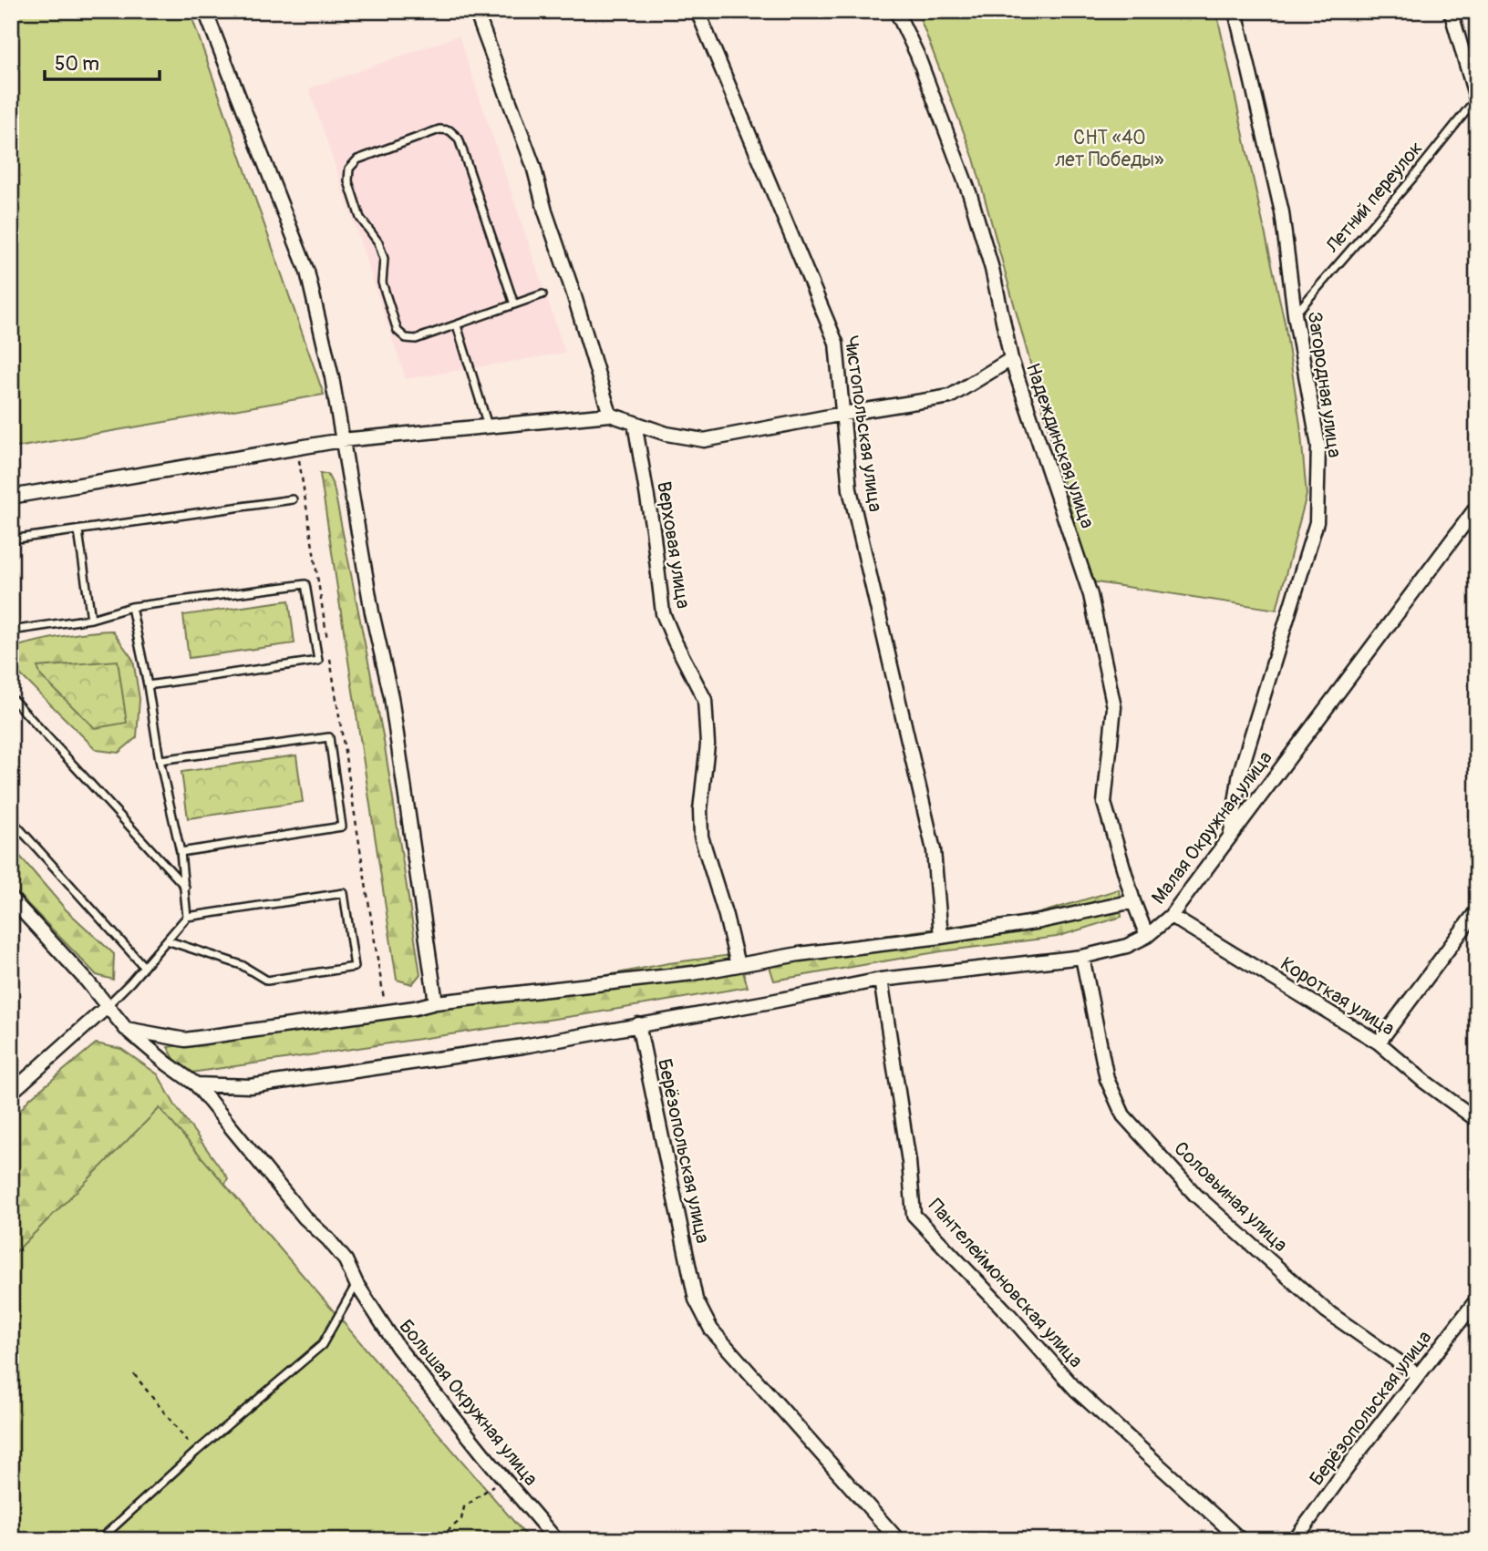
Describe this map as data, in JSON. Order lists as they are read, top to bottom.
{
  "streets": {
    "street": [
      "Загородная улица",
      "Чистопольская улица",
      "Надеждинская улица",
      "Верховая улица",
      "Малая Окружная улица",
      "Короткая улица",
      "Берёзопольская улица",
      "Соловьиная улица",
      "Пантелеймоновская улица",
      "Большая Окружная улица"
    ],
    "lane": ["Летний переулок"]
  },
  "crossings": [
    ["Летний переулок", "Загородная улица"],
    ["Загородная улица", "Малая Окружная улица"],
    ["Надеждинская улица", "Малая Окружная улица"],
    ["Малая Окружная улица", "Короткая улица"],
    ["Малая Окружная улица", "Берёзопольская улица"],
    ["Малая Окружная улица", "Соловьиная улица"],
    ["Малая Окружная улица", "Пантелеймоновская улица"],
    ["Берёзопольская улица", "Соловьиная улица"]
  ],
  "parks": ["СНТ «40 лет Победы»"],
  "scale_bar": "50 m"
}
